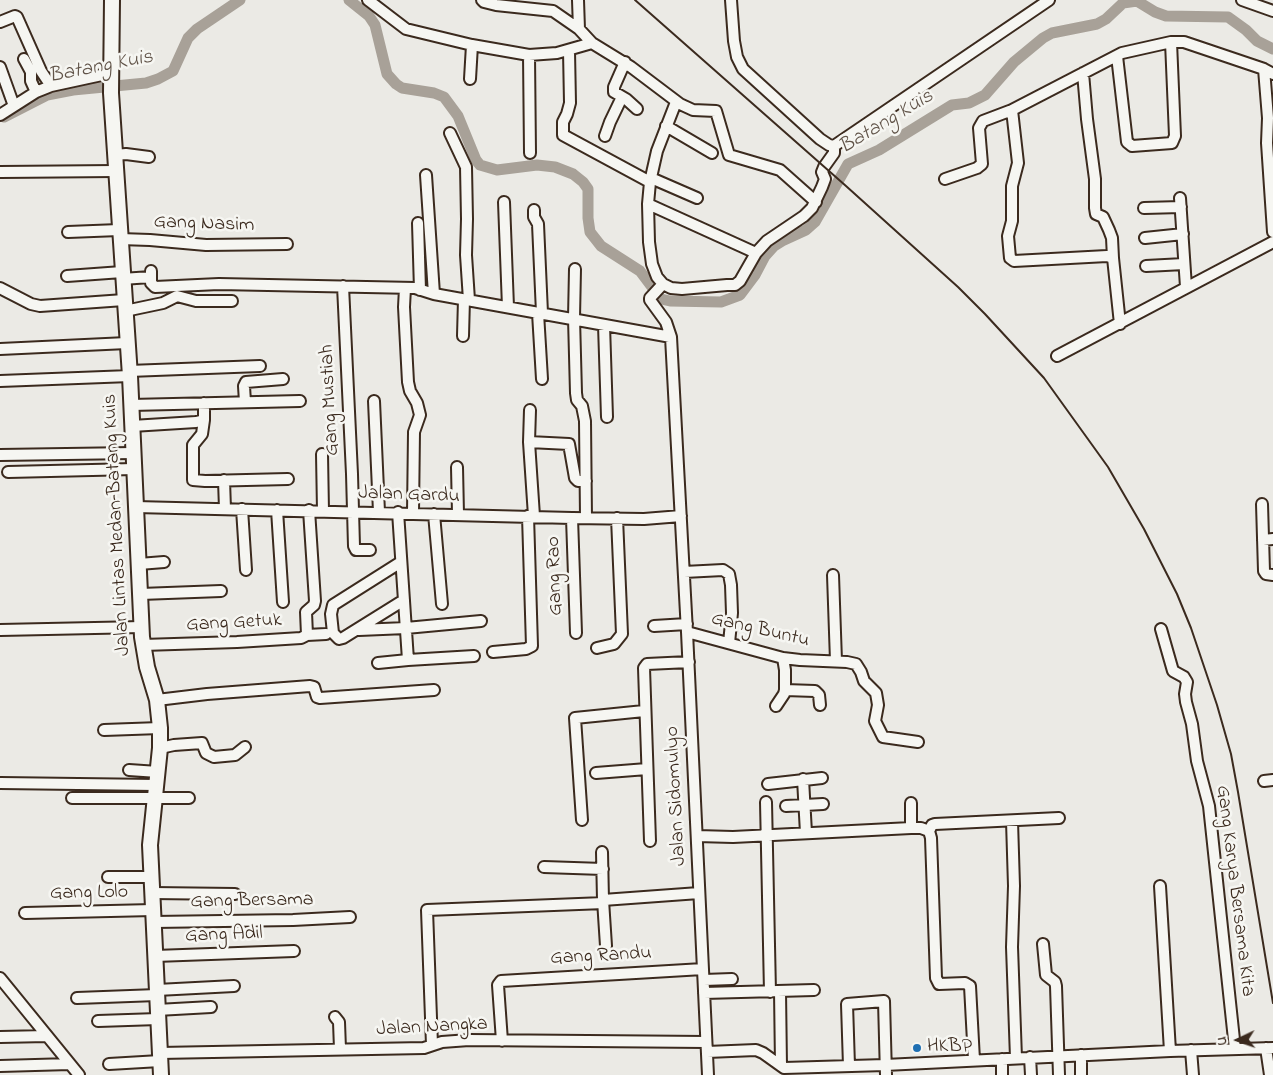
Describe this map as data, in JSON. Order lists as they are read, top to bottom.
{
  "streets": {
    "highway": ["Jalan Lintas Medan–Batang Kuis"],
    "street": [
      "Gang Nasim",
      "Gang Mustiah",
      "Jalan Gardu",
      "Gang Rao",
      "Gang Getuk",
      "Gang Buntu",
      "Jalan Sidomulyo",
      "Gang Karya Bersama Kita",
      "Gang Lolo",
      "Gang Bersama",
      "Gang Adil",
      "Gang Randu",
      "Jalan Nangka"
    ]
  },
  "crossings": [
    ["Gang Nasim", "Jalan Lintas Medan–Batang Kuis"],
    ["Gang Mustiah", "Jalan Gardu"],
    ["Jalan Gardu", "Jalan Lintas Medan–Batang Kuis"],
    ["Jalan Gardu", "Gang Rao"],
    ["Jalan Gardu", "Jalan Sidomulyo"],
    ["Jalan Lintas Medan–Batang Kuis", "Gang Getuk"],
    ["Jalan Lintas Medan–Batang Kuis", "Gang Lolo"],
    ["Jalan Lintas Medan–Batang Kuis", "Gang Bersama"],
    ["Jalan Lintas Medan–Batang Kuis", "Gang Adil"],
    ["Jalan Lintas Medan–Batang Kuis", "Jalan Nangka"],
    ["Gang Buntu", "Jalan Sidomulyo"],
    ["Jalan Sidomulyo", "Gang Randu"],
    ["Jalan Sidomulyo", "Jalan Nangka"],
    ["Gang Lolo", "Gang Bersama"],
    ["Gang Randu", "Jalan Nangka"]
  ],
  "water": ["Batang Kuis"],
  "places": ["HKBP"],
  "north": "left"
}
